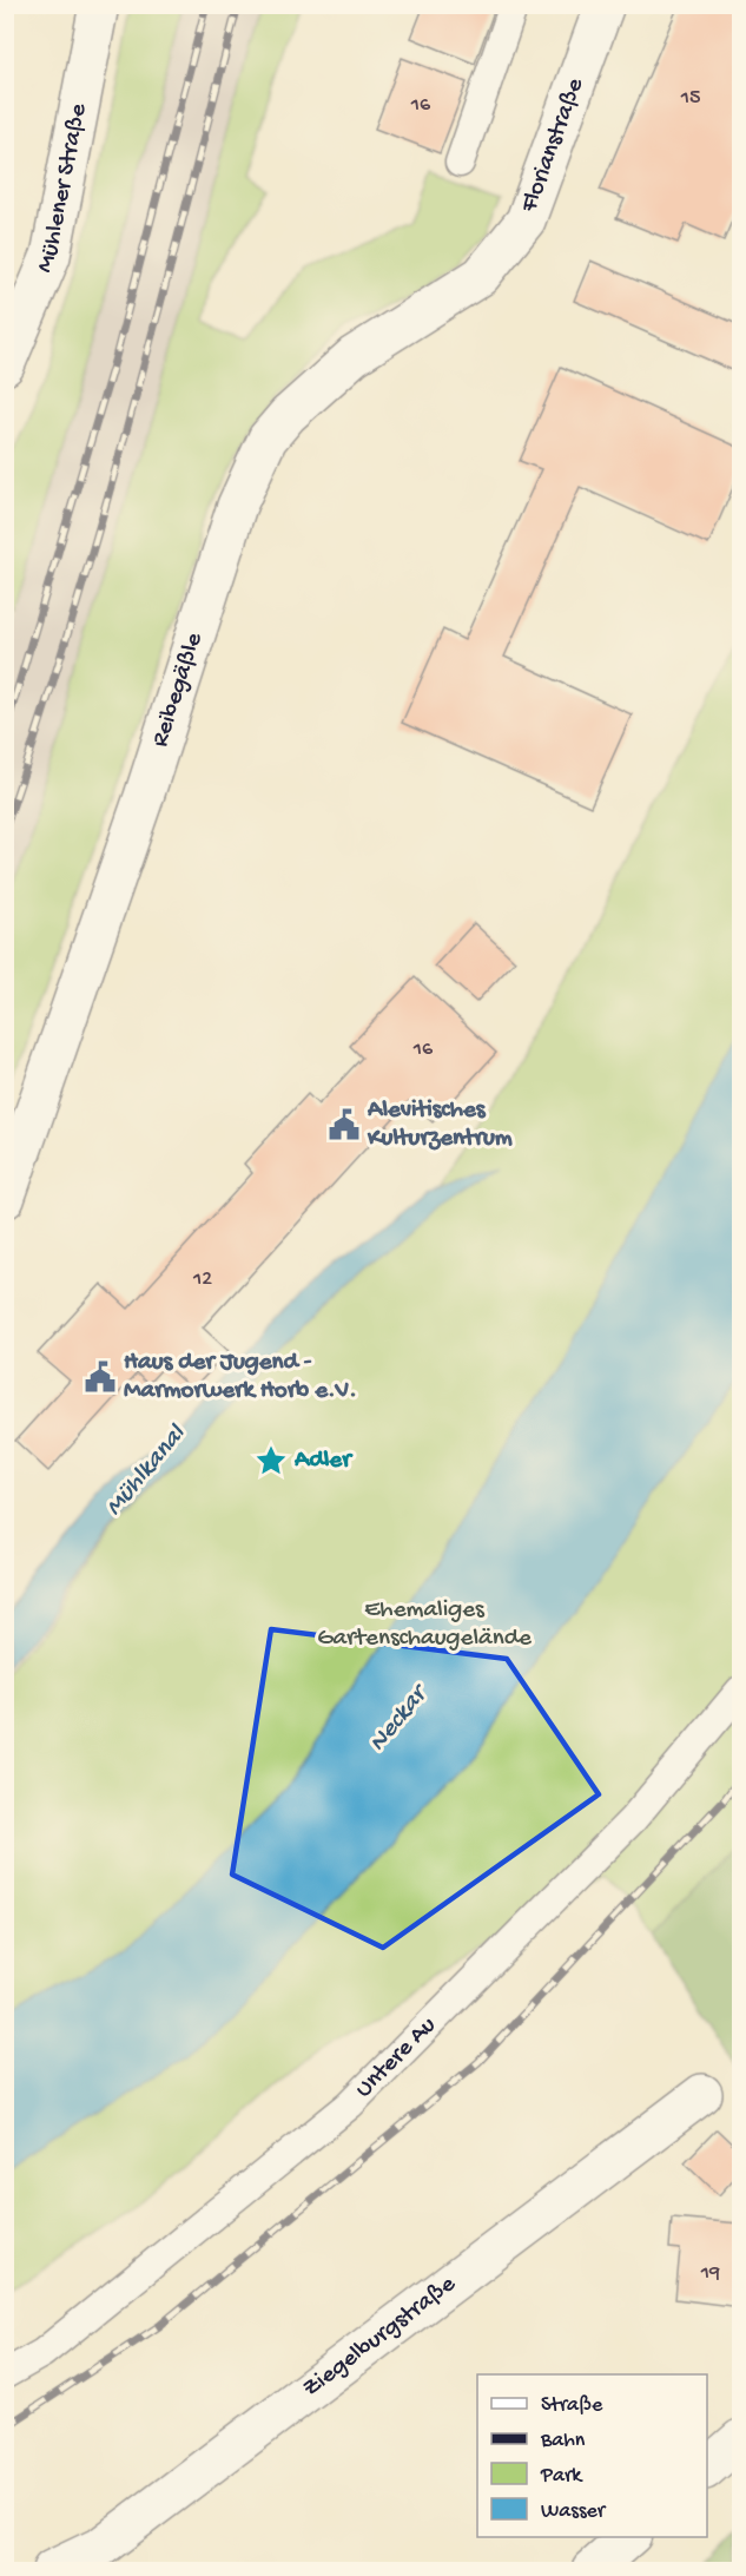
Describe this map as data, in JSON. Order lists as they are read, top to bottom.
{
  "streets": {
    "street": [
      "Florianstraße",
      "Mühlener Straße",
      "Reibegäßle",
      "Ziegelburgstraße"
    ],
    "lane": ["Untere Au"]
  },
  "crossings": [
    ["Florianstraße", "Reibegäßle"]
  ],
  "water": ["Mühlkanal", "Neckar"],
  "parks": ["Ehemaliges Gartenschaugelände"],
  "places": {
    "public building": ["Alevitisches Kulturzentrum", "Haus der Jugend - Marmorwerk Horb e.V."],
    "place": ["Adler"]
  },
  "house_numbers": [
    "15",
    "16",
    "16",
    "12",
    "19"
  ],
  "legend": [
    "Straße",
    "Bahn",
    "Park",
    "Wasser"
  ]
}
